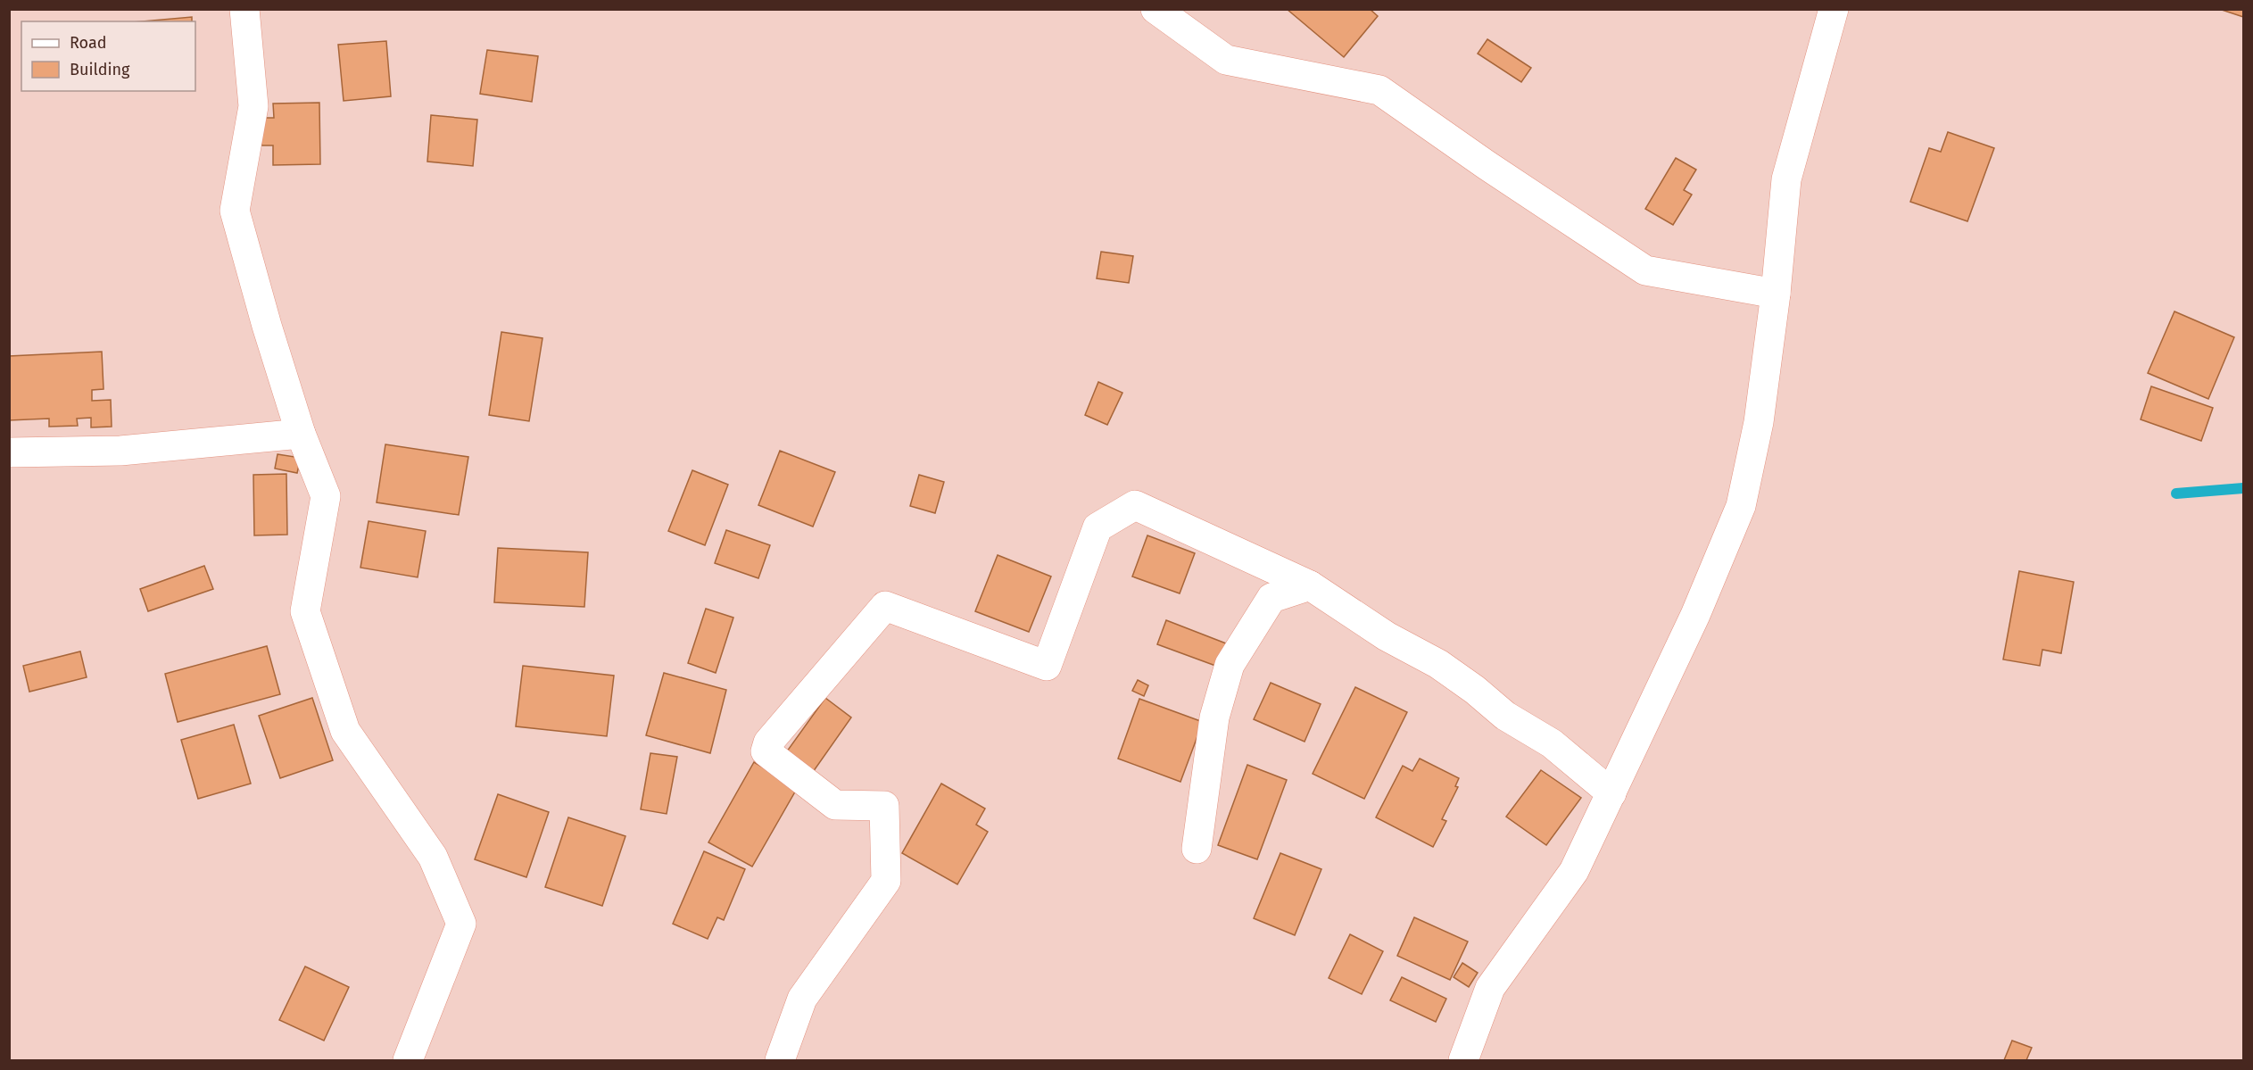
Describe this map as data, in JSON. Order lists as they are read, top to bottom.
{
  "legend": ["Road", "Building"]
}
